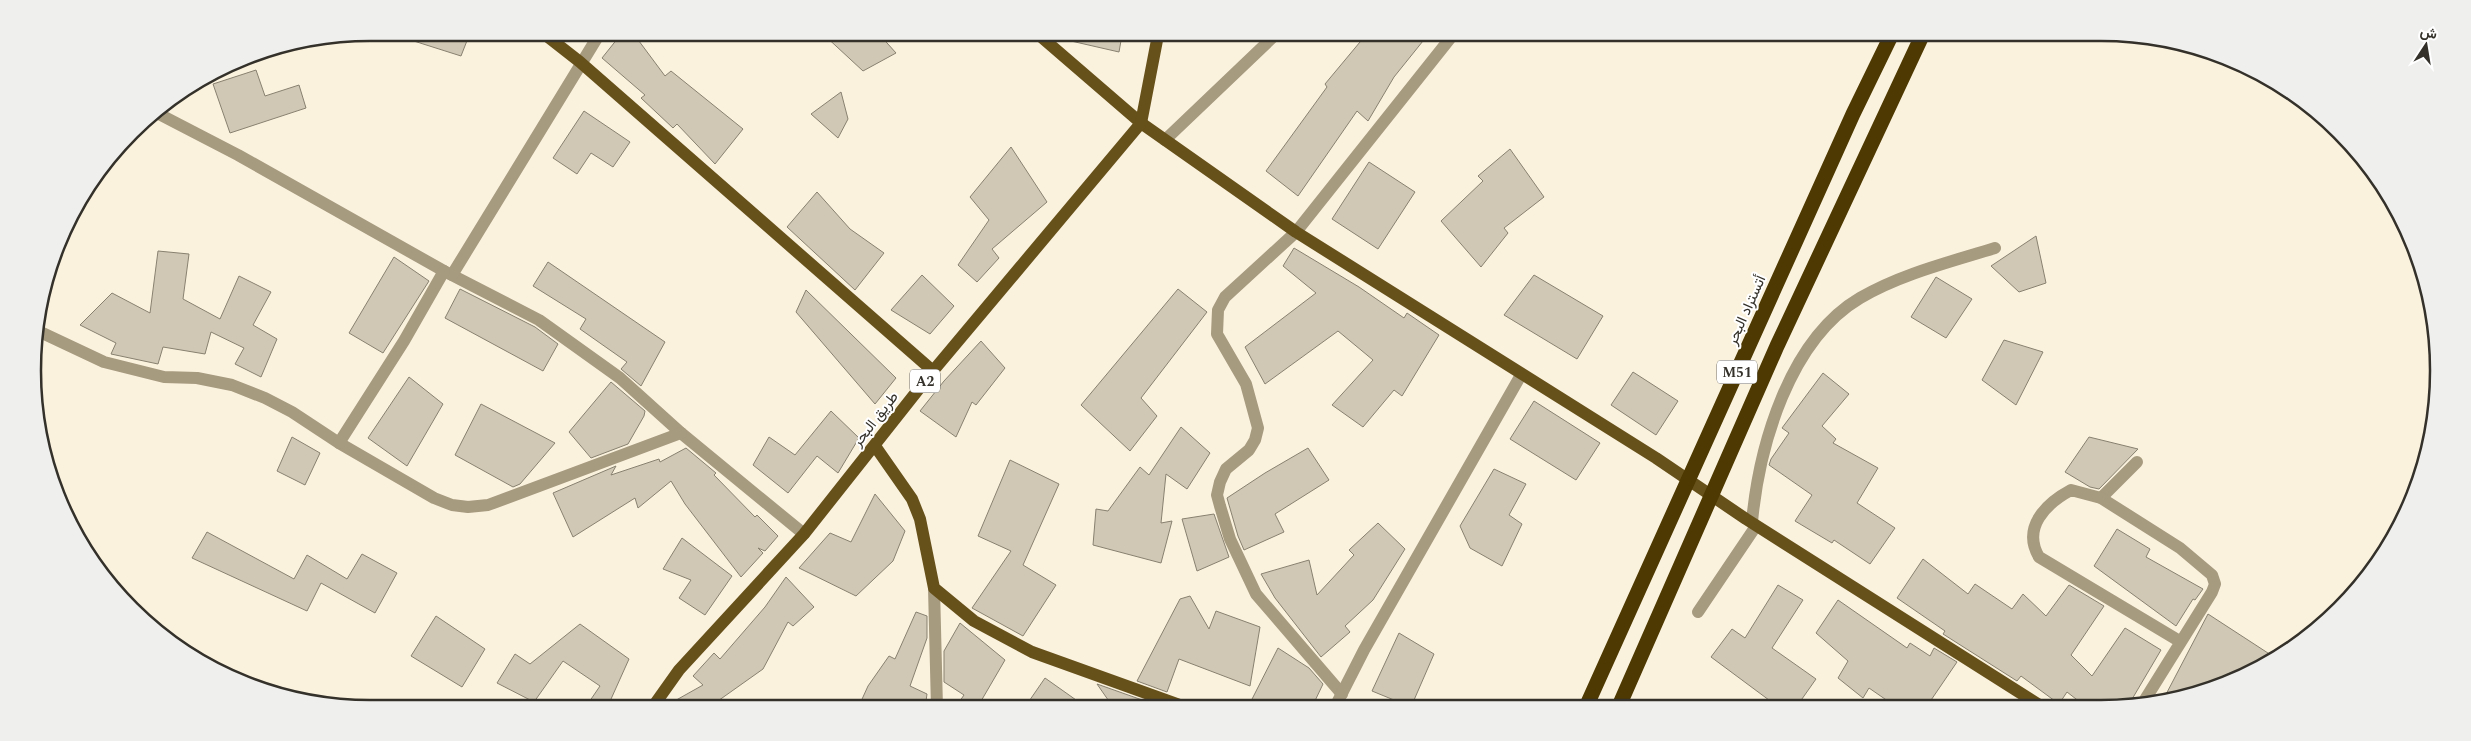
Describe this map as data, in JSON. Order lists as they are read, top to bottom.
{
  "streets": {
    "highway": ["أتستراد البحر", "M51"],
    "main road": ["A2", "طريق البحر"]
  },
  "north": "top"
}
